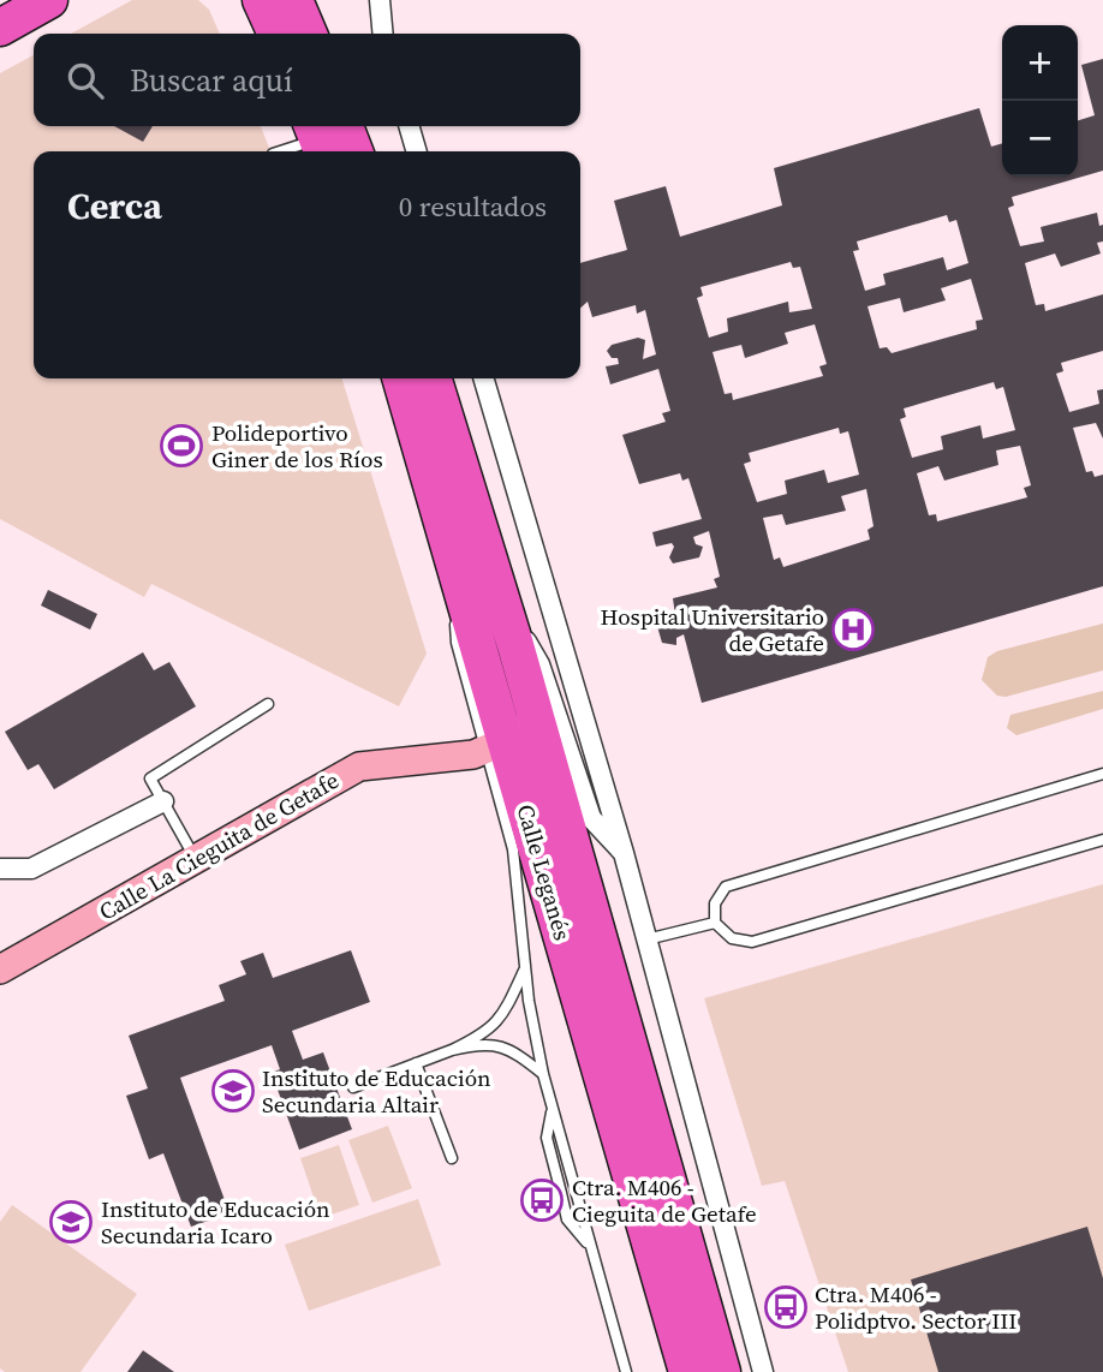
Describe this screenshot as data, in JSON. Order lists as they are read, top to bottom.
{
  "streets": {
    "highway": ["Calle Leganés"],
    "street": ["Calle La Cieguita de Getafe"]
  },
  "crossings": [
    ["Calle La Cieguita de Getafe", "Calle Leganés"]
  ],
  "places": {
    "sports": ["Polideportivo Giner de los Ríos"],
    "hospital": ["Hospital Universitario de Getafe"],
    "school or university": ["Instituto de Educación Secundaria Altair", "Instituto de Educación Secundaria Icaro"],
    "bus stop": ["Ctra. M406 - Cieguita de Getafe", "Ctra. M406 - Polidptvo. Sector III"]
  },
  "page": {
    "map_buttons": ["+", "−"],
    "search": "Buscar aquí",
    "heading": ["Cerca", "0 resultados"]
  }
}
